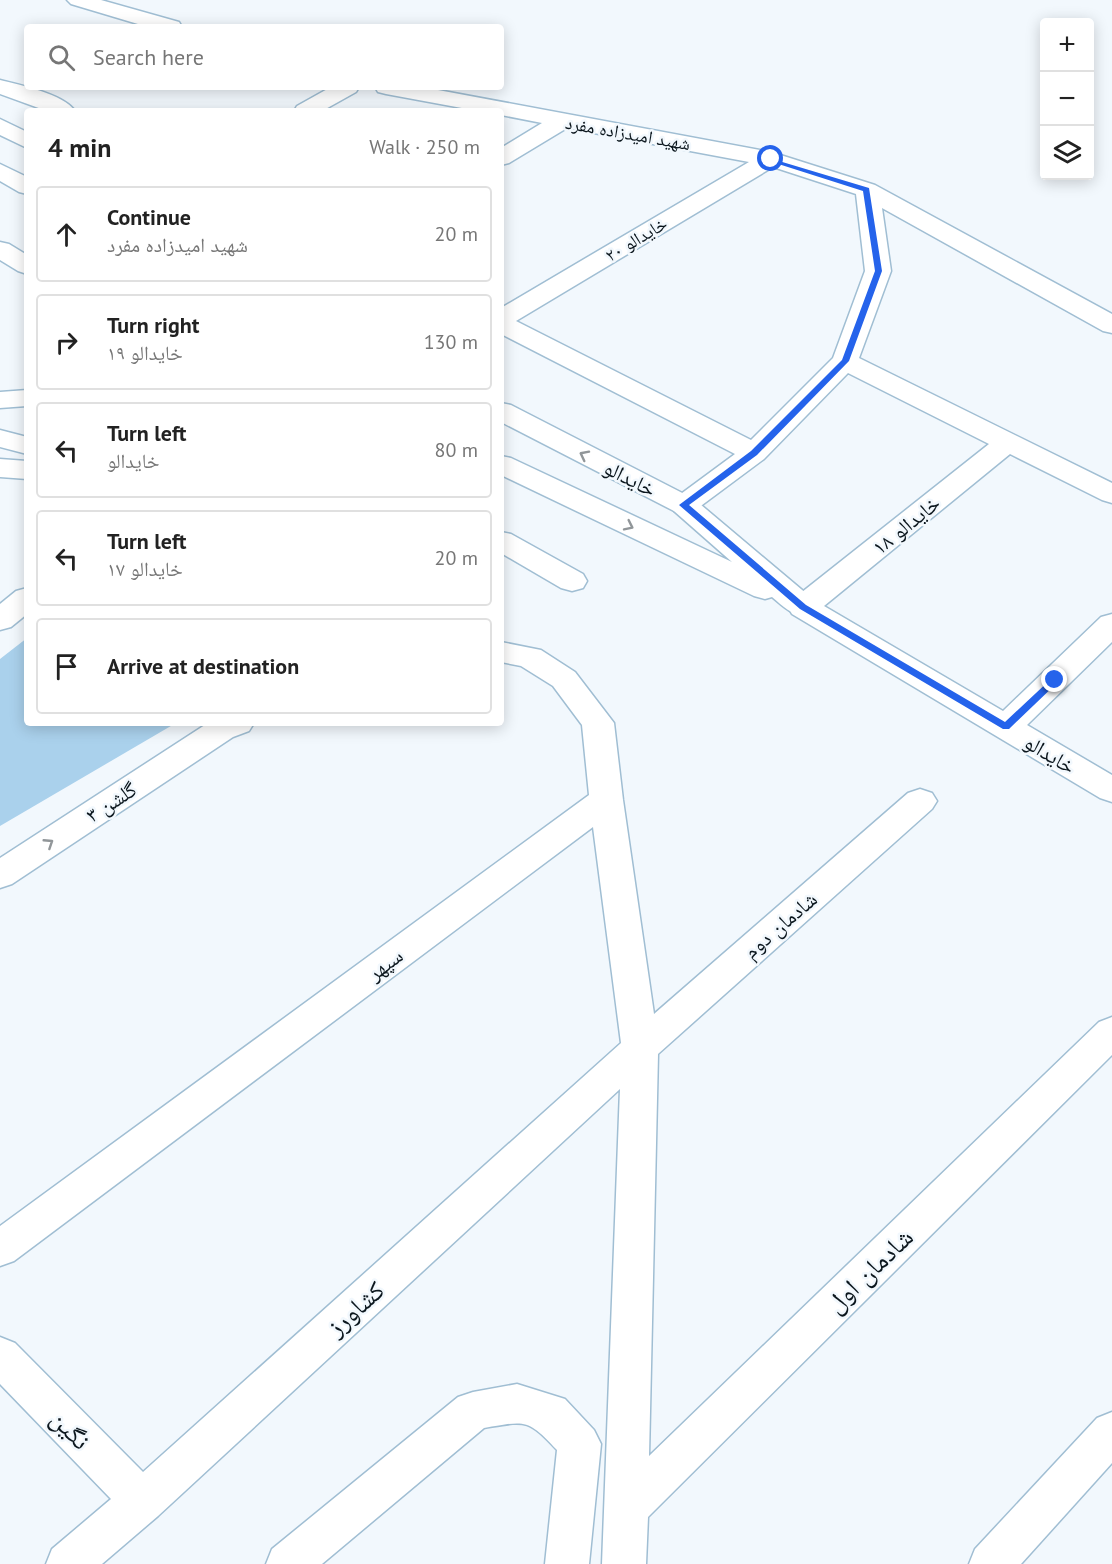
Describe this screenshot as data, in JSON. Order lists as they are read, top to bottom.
{
  "streets": {
    "street": [
      "شهید امیدزاده مفرد",
      "خایدالو ۲۰",
      "خایدالو",
      "خایدالو ۱۸",
      "گلشن ۳",
      "شادمان دوم",
      "سپهر",
      "شادمان اول",
      "کشاورز",
      "نگین"
    ]
  },
  "crossings": [
    ["شهید امیدزاده مفرد", "خایدالو ۲۰"],
    ["خایدالو", "خایدالو ۱۸"],
    ["شادمان دوم", "کشاورز"],
    ["کشاورز", "نگین"]
  ],
  "one_way": ["گلشن ۳"],
  "page": {
    "map_buttons": ["+", "−"],
    "search": "Search here",
    "heading": ["4 min", "Walk · 250 m"],
    "list": [
      ["Continue", "شهید امیدزاده مفرد", "20 m"],
      ["Turn right", "خایدالو ۱۹", "130 m"],
      ["Turn left", "خایدالو", "80 m"],
      ["Turn left", "خایدالو ۱۷", "20 m"],
      "Arrive at destination"
    ]
  }
}
